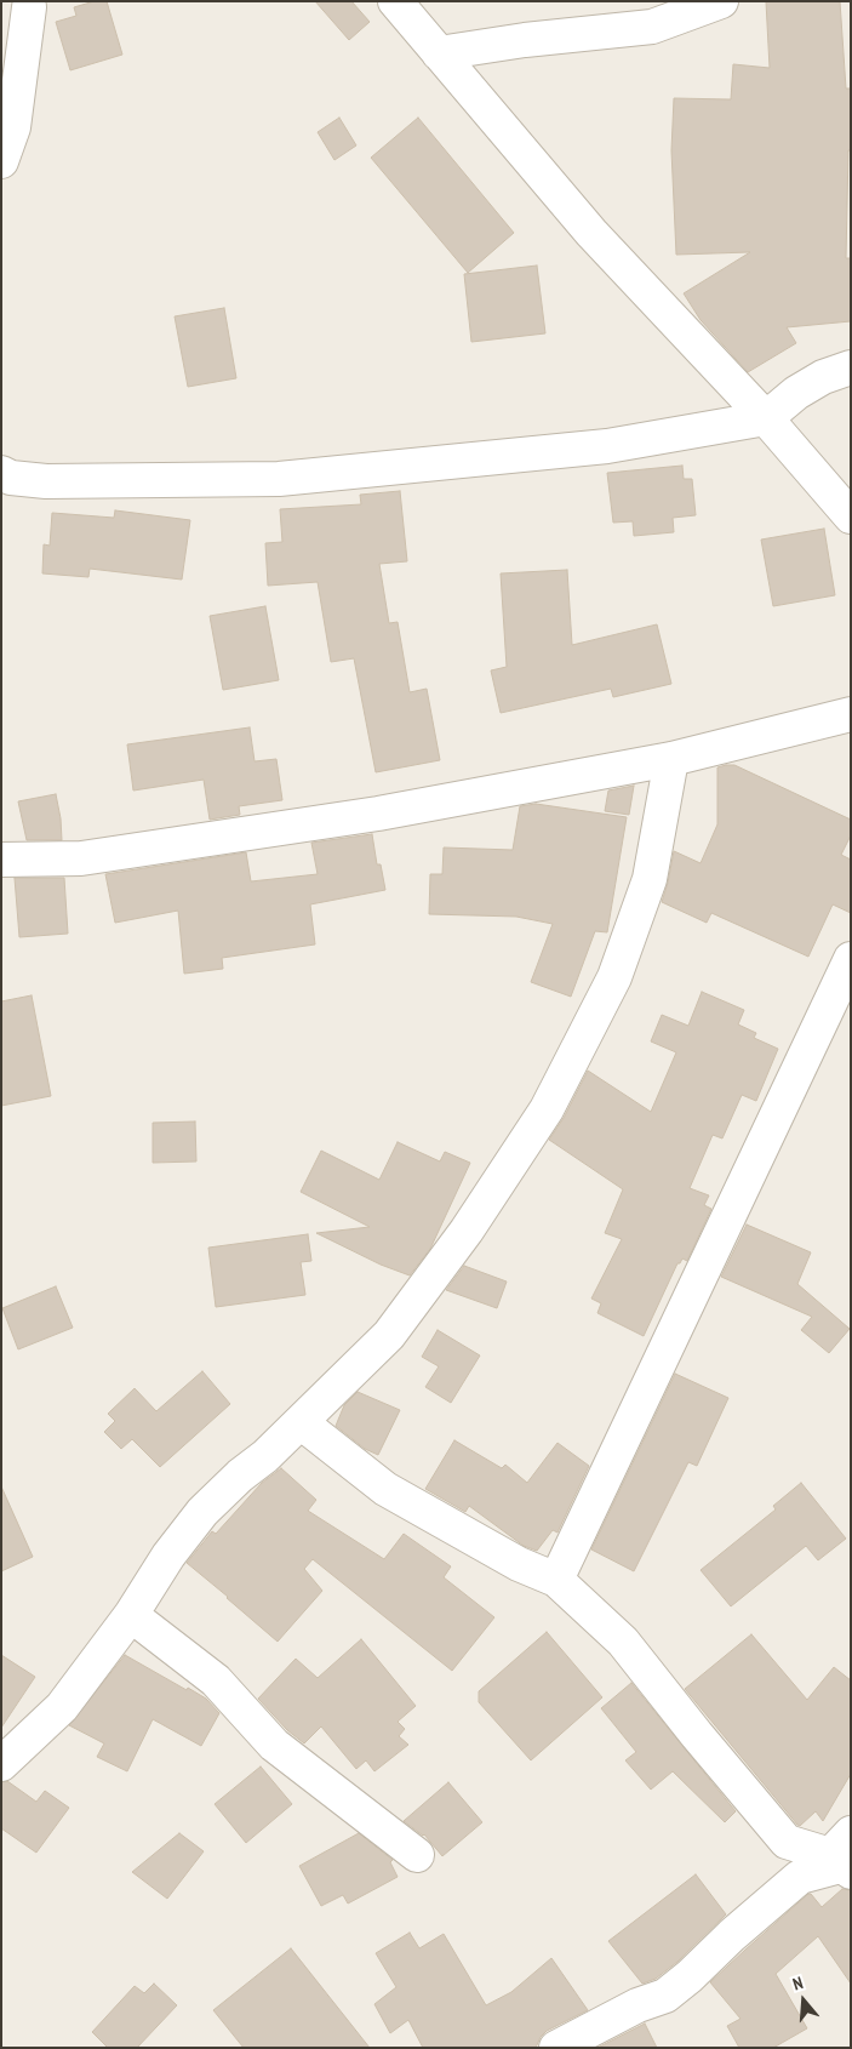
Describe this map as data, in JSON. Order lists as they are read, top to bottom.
{
  "north": "top"
}
